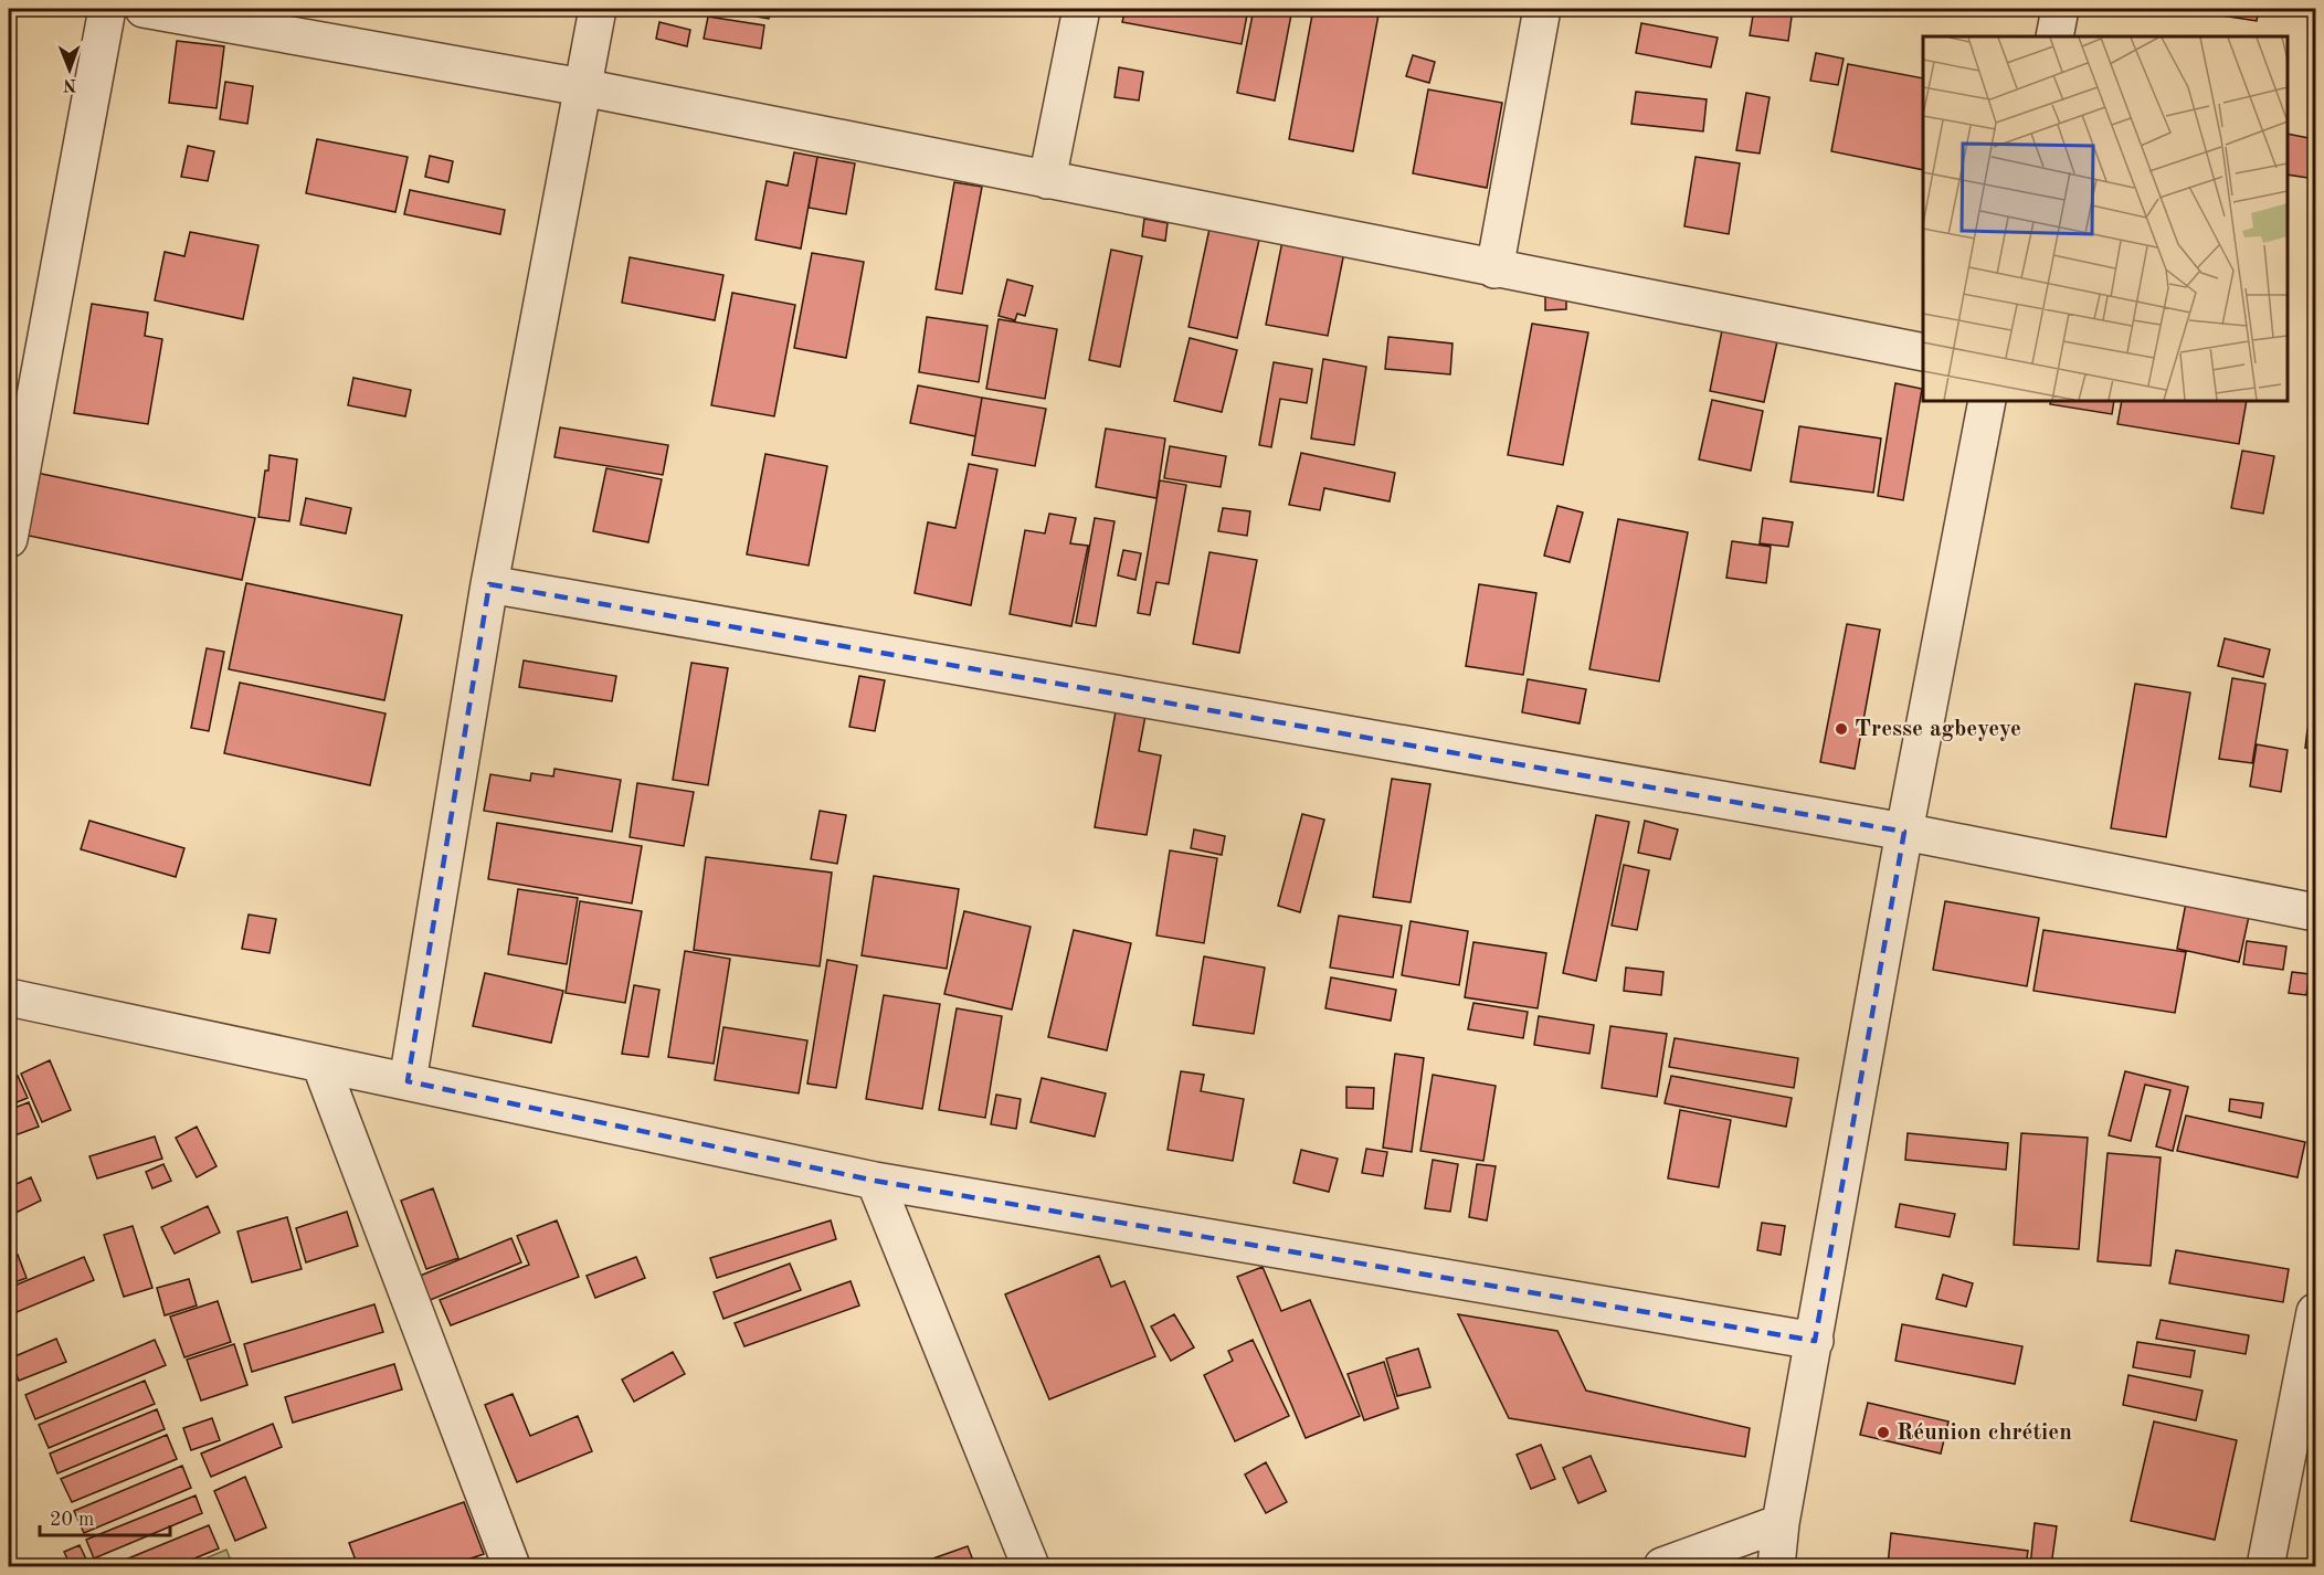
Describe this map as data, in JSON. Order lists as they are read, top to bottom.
{
  "places": ["Tresse agbeyeye", "Réunion chrétien"],
  "scale_bar": "20 m",
  "north": "bottom"
}
